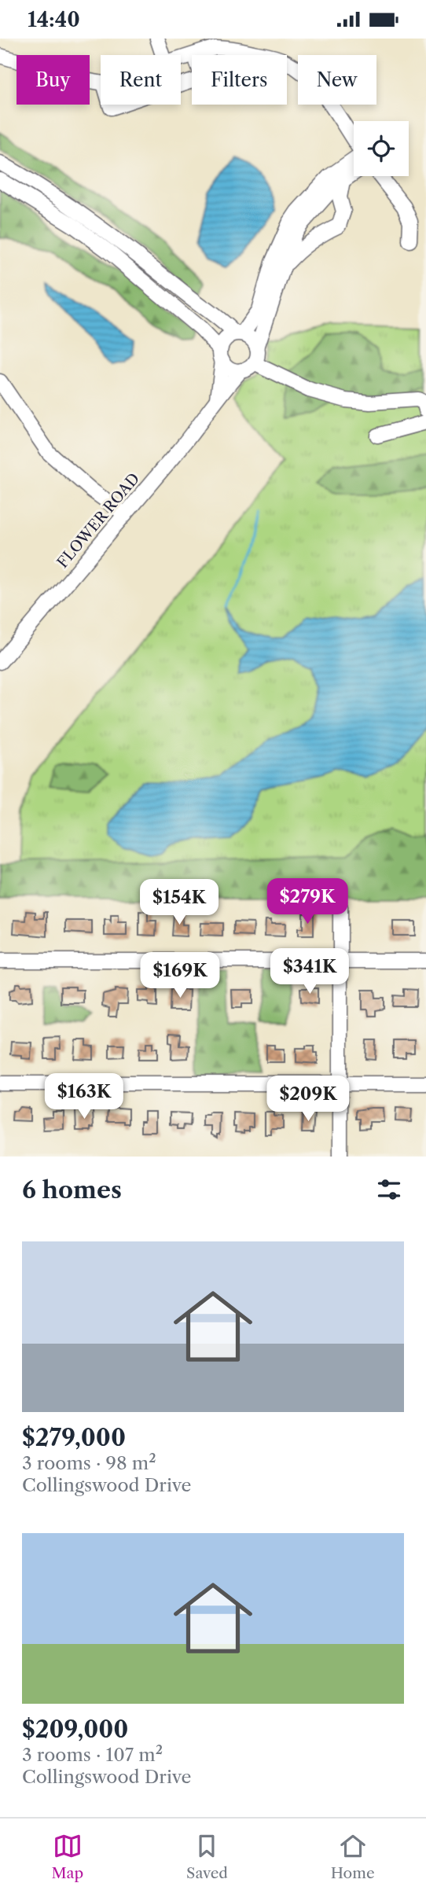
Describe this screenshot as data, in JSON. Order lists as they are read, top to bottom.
{
  "streets": {
    "street": ["FLOWER ROAD"]
  },
  "page": {
    "status": "14:40",
    "chip": [
      "Buy",
      "Rent",
      "Filters",
      "New"
    ],
    "price": [
      "$279K",
      "$154K",
      "$341K",
      "$169K",
      "$163K",
      "$209K"
    ],
    "heading": "6 homes",
    "list": [
      {
        "name": "$279,000",
        "note": "3 rooms · 98 m² · Collingswood Drive"
      },
      {
        "name": "$209,000",
        "note": "3 rooms · 107 m² · Collingswood Drive"
      }
    ],
    "tabs": ["Map", "Saved", "Home"]
  }
}
